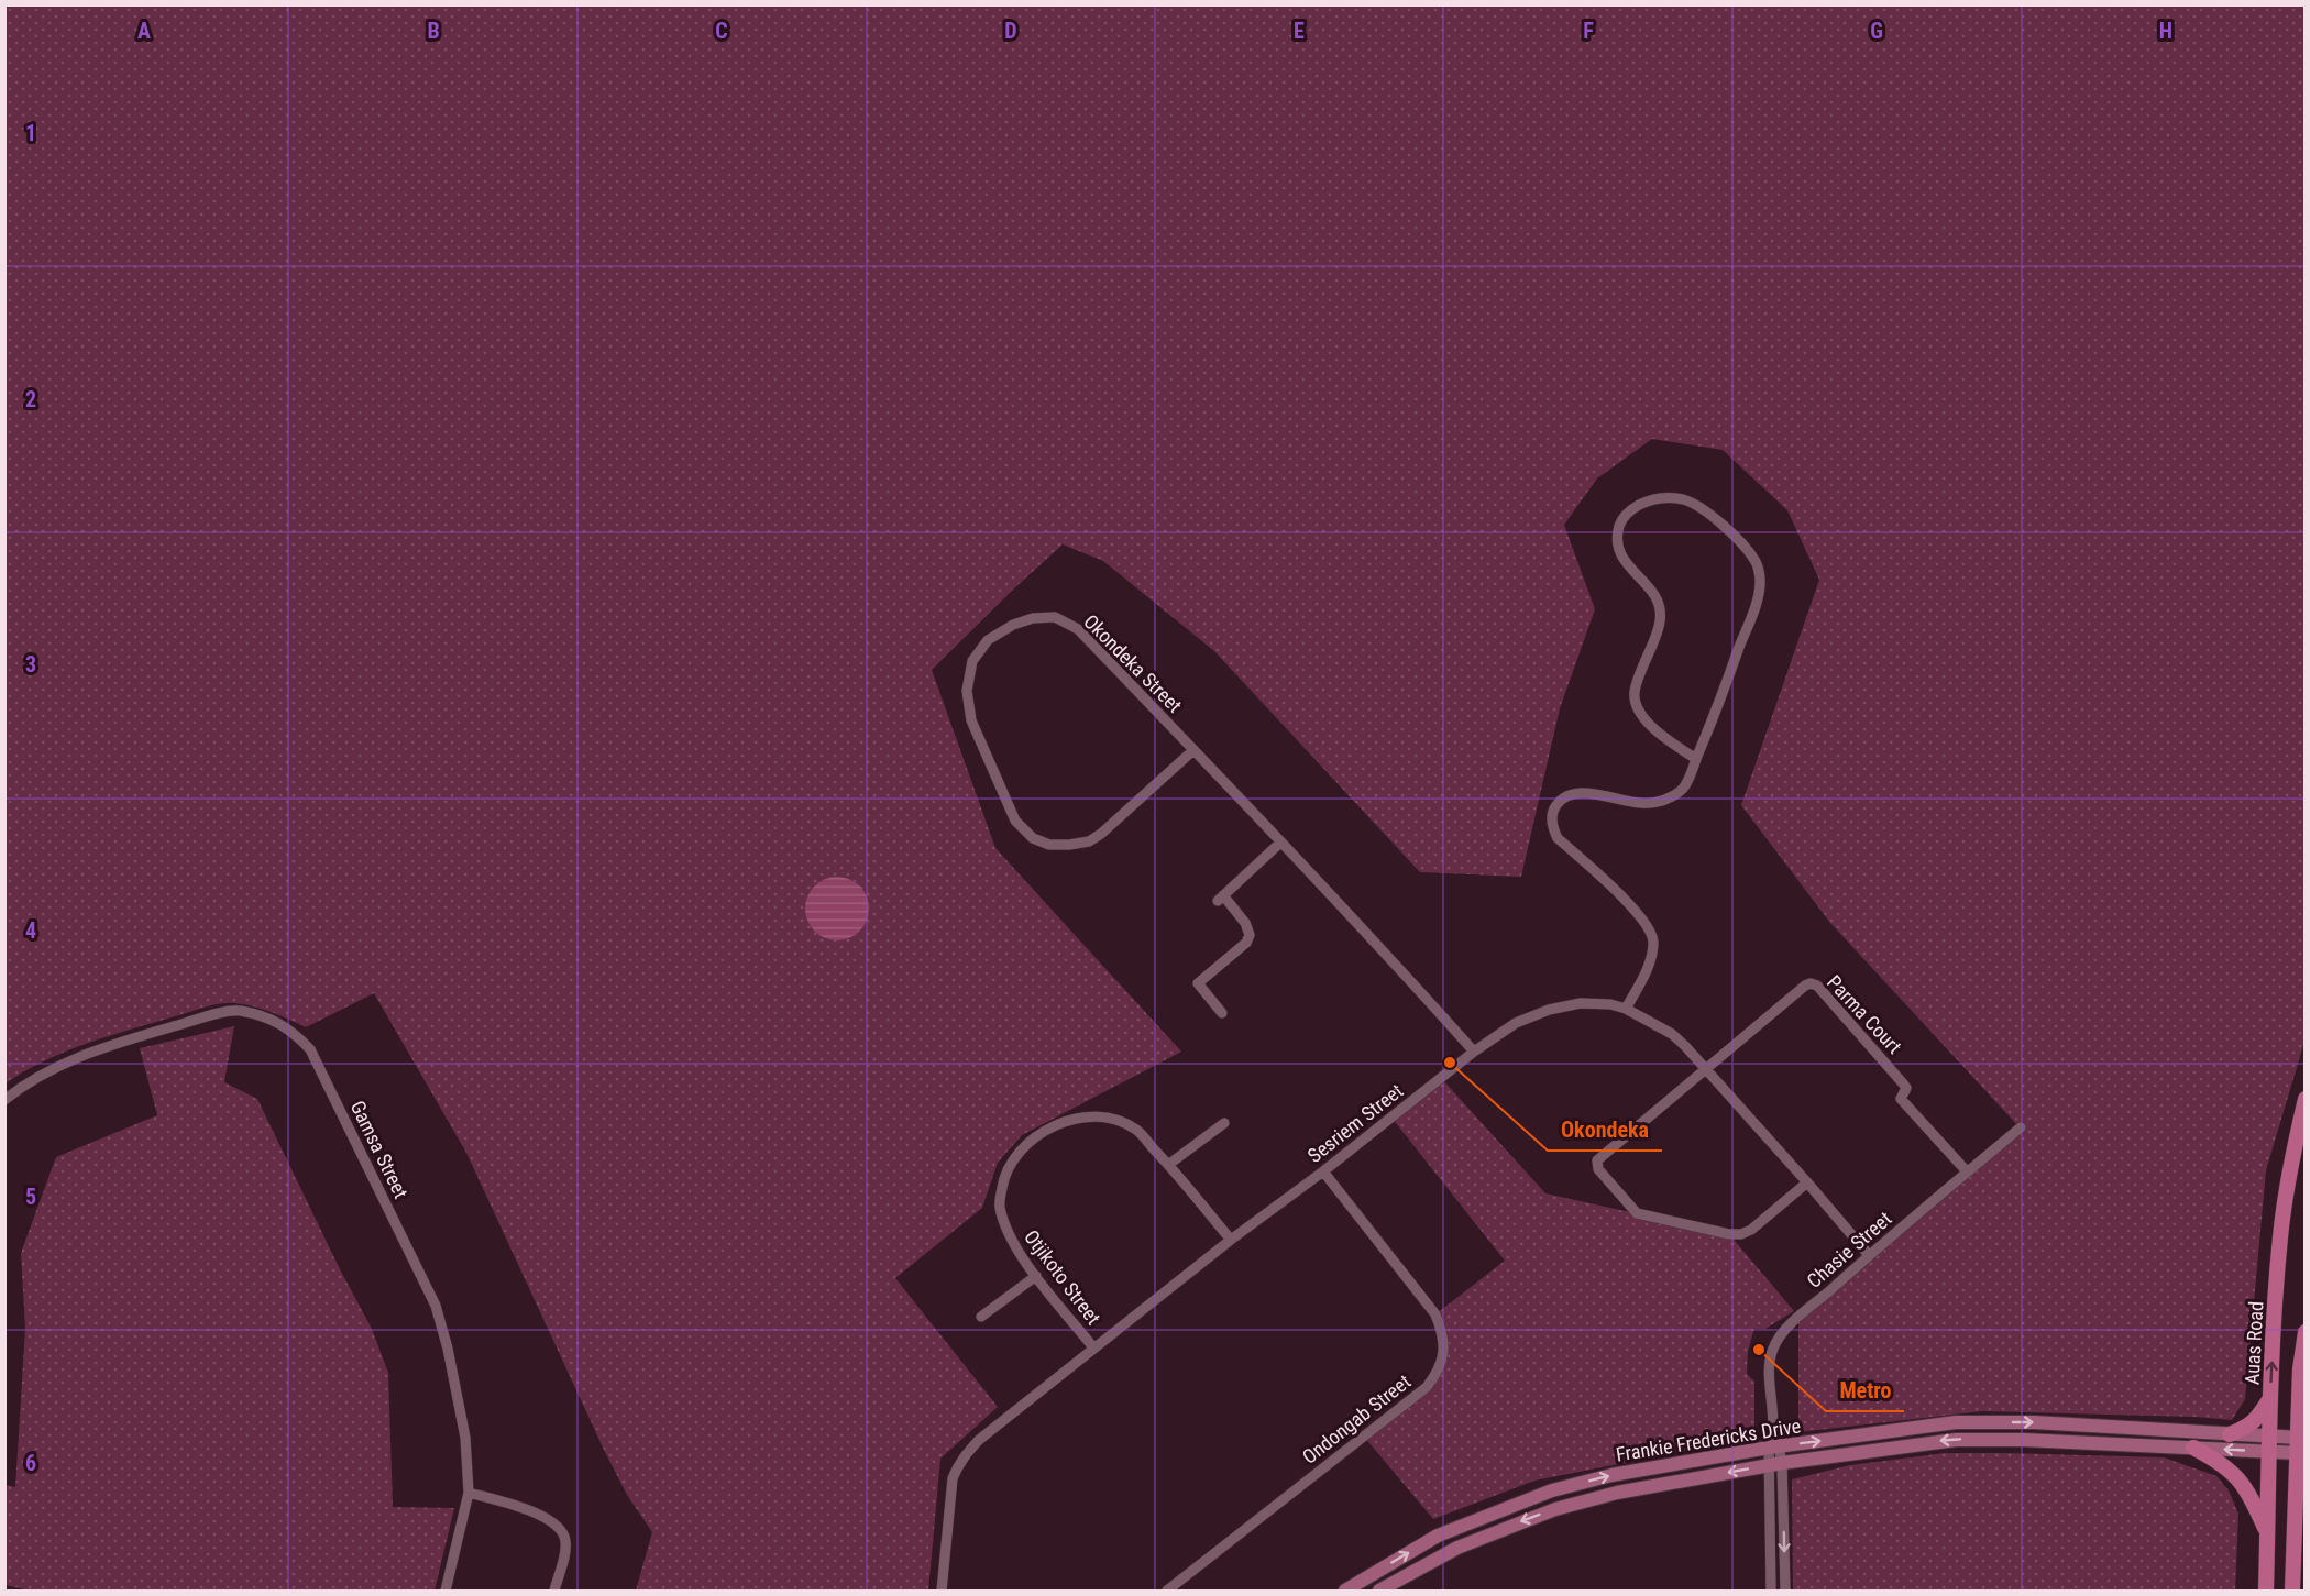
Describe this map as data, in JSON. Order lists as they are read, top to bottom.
{
  "streets": {
    "highway": ["Auas Road"],
    "main road": ["Frankie Fredericks Drive"],
    "street": [
      "Okondeka Street",
      "Parma Court",
      "Sesriem Street",
      "Gamsa Street",
      "Chasie Street",
      "Otjikoto Street",
      "Ondongab Street"
    ]
  },
  "crossings": [
    ["Okondeka Street", "Sesriem Street"],
    ["Parma Court", "Sesriem Street"],
    ["Parma Court", "Chasie Street"],
    ["Sesriem Street", "Chasie Street"],
    ["Sesriem Street", "Otjikoto Street"],
    ["Sesriem Street", "Ondongab Street"],
    ["Chasie Street", "Frankie Fredericks Drive"],
    ["Auas Road", "Frankie Fredericks Drive"]
  ],
  "one_way": ["Auas Road"],
  "places": ["Okondeka", "Metro"],
  "grid": {
    "columns": [
      "A",
      "B",
      "C",
      "D",
      "E",
      "F",
      "G",
      "H"
    ],
    "rows": [
      "1",
      "2",
      "3",
      "4",
      "5",
      "6"
    ]
  }
}
